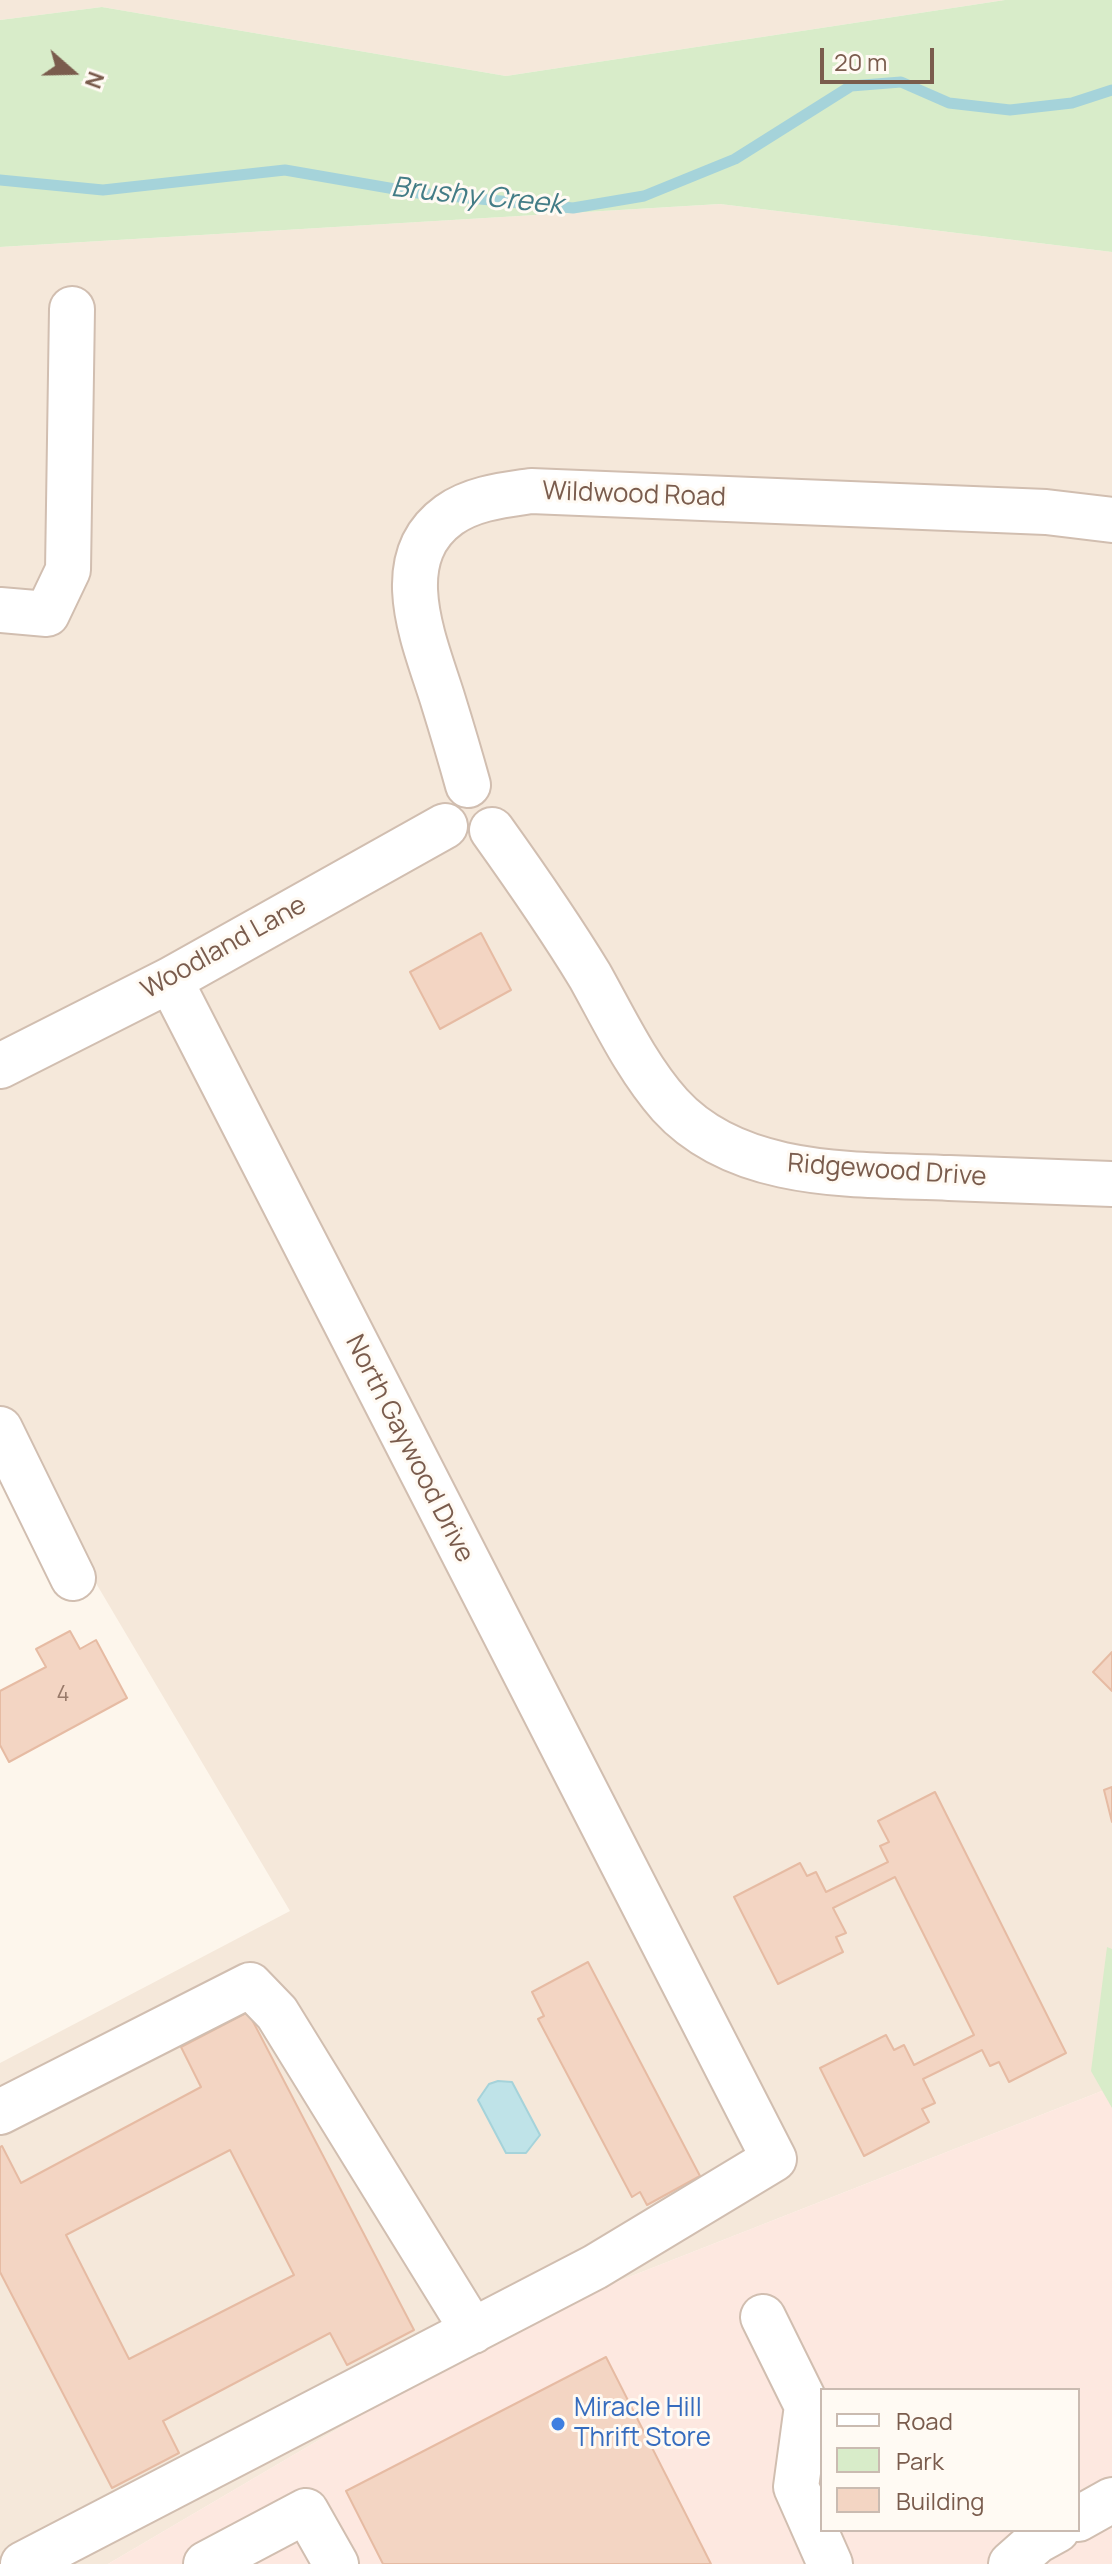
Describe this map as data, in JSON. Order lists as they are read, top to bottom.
{
  "streets": {
    "street": [
      "Wildwood Road",
      "Woodland Lane",
      "Ridgewood Drive",
      "North Gaywood Drive"
    ]
  },
  "crossings": [
    ["Wildwood Road", "Woodland Lane"],
    ["Wildwood Road", "Ridgewood Drive"],
    ["Woodland Lane", "Ridgewood Drive"],
    ["Woodland Lane", "North Gaywood Drive"]
  ],
  "water": ["Brushy Creek"],
  "places": ["Miracle Hill Thrift Store"],
  "house_numbers": ["4"],
  "legend": ["Road", "Park", "Building"],
  "scale_bar": "20 m",
  "north": "right"
}
